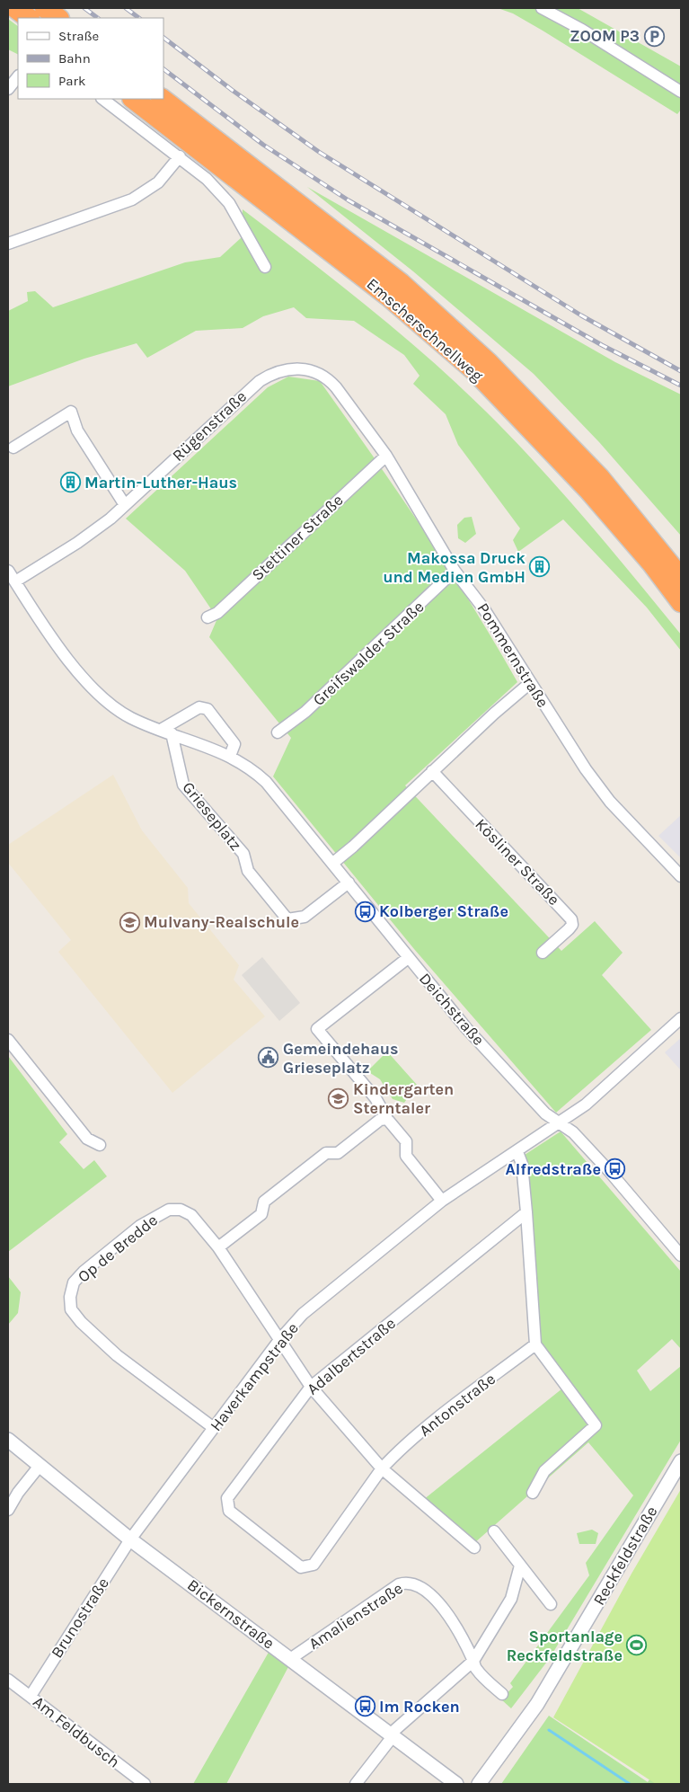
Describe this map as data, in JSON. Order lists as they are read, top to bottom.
{
  "streets": {
    "highway": ["Emscherschnellweg"],
    "street": [
      "Rügenstraße",
      "Stettiner Straße",
      "Greifswalder Straße",
      "Pommernstraße",
      "Grieseplatz",
      "Kösliner Straße",
      "Deichstraße",
      "Op de Bredde",
      "Adalbertstraße",
      "Haverkampstraße",
      "Antonstraße",
      "Reckfeldstraße",
      "Bickernstraße",
      "Amalienstraße",
      "Brunostraße",
      "Am Feldbusch"
    ]
  },
  "crossings": [
    ["Rügenstraße", "Pommernstraße"],
    ["Rügenstraße", "Deichstraße"],
    ["Stettiner Straße", "Pommernstraße"],
    ["Greifswalder Straße", "Pommernstraße"],
    ["Grieseplatz", "Deichstraße"],
    ["Deichstraße", "Haverkampstraße"],
    ["Op de Bredde", "Haverkampstraße"],
    ["Adalbertstraße", "Antonstraße"],
    ["Haverkampstraße", "Bickernstraße"],
    ["Haverkampstraße", "Brunostraße"],
    ["Bickernstraße", "Amalienstraße"],
    ["Bickernstraße", "Brunostraße"],
    ["Brunostraße", "Am Feldbusch"]
  ],
  "places": {
    "parking": ["ZOOM P3"],
    "building": ["Martin-Luther-Haus", "Makossa Druck und Medien GmbH"],
    "bus stop": ["Kolberger Straße", "Alfredstraße", "Im Rocken"],
    "school or university": ["Mulvany-Realschule", "Kindergarten Sterntaler"],
    "public building": ["Gemeindehaus Grieseplatz"],
    "sports": ["Sportanlage Reckfeldstraße"]
  },
  "legend": ["Straße", "Bahn", "Park"]
}
